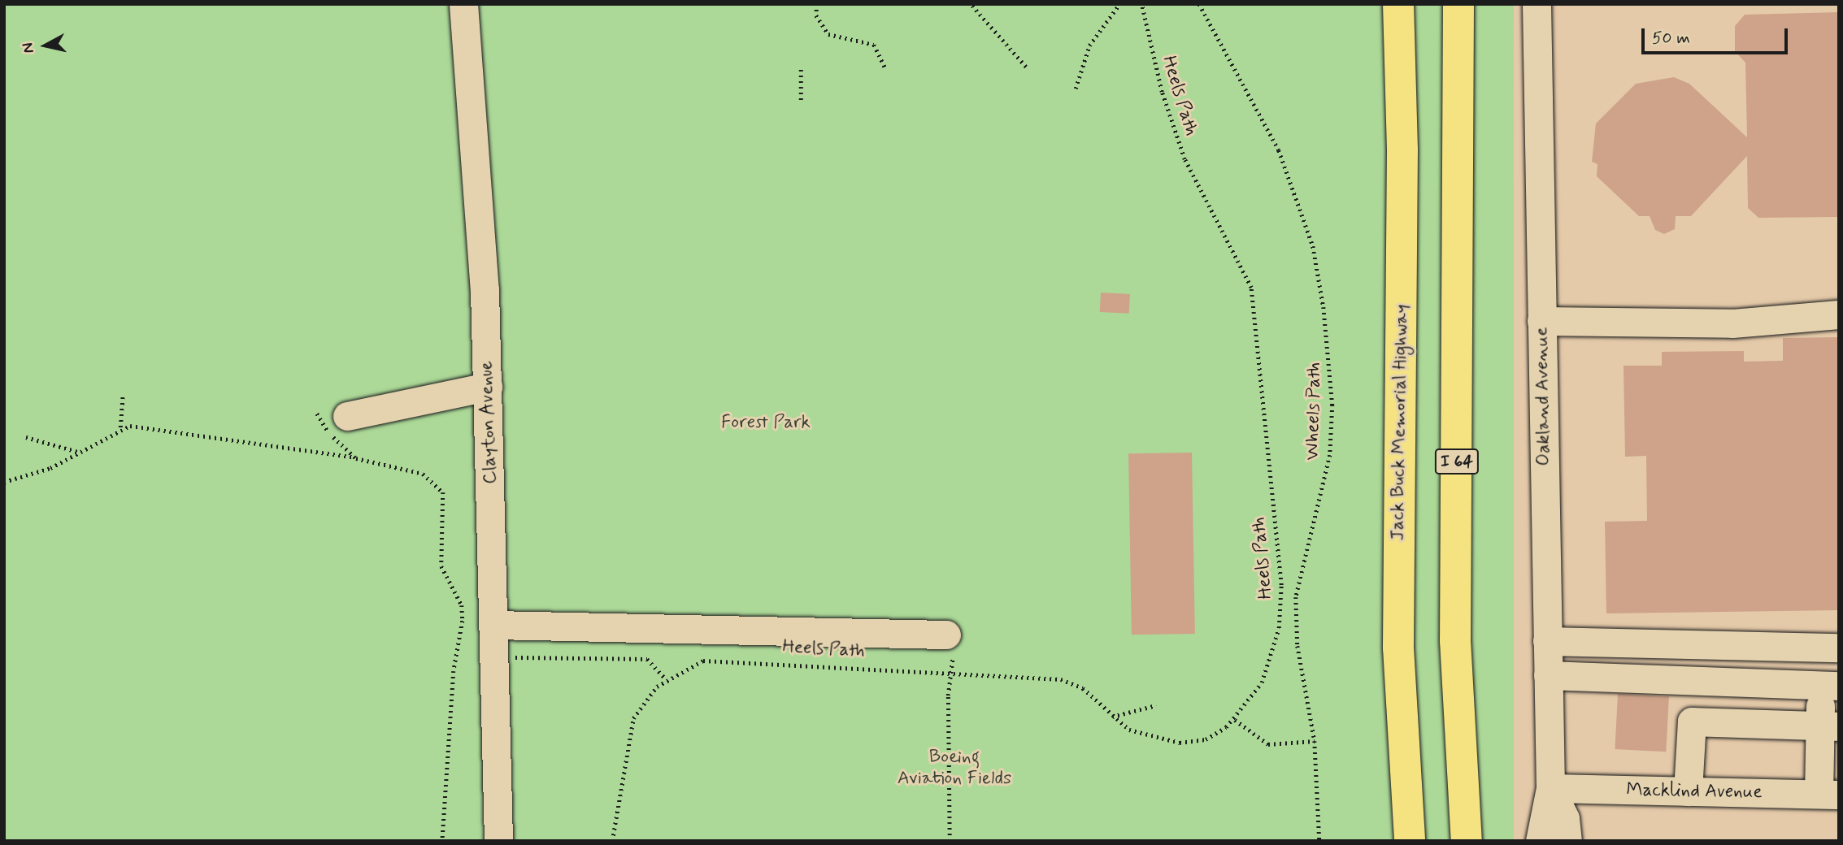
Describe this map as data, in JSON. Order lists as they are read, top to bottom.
{
  "streets": {
    "highway": ["Jack Buck Memorial Highway", "I 64"],
    "street": ["Oakland Avenue", "Clayton Avenue", "Macklind Avenue"],
    "path": ["Heels Path", "Wheels Path"]
  },
  "crossings": [
    ["Oakland Avenue", "Macklind Avenue"]
  ],
  "parks": ["Forest Park", "Boeing Aviation Fields"],
  "scale_bar": "50 m",
  "north": "left"
}
